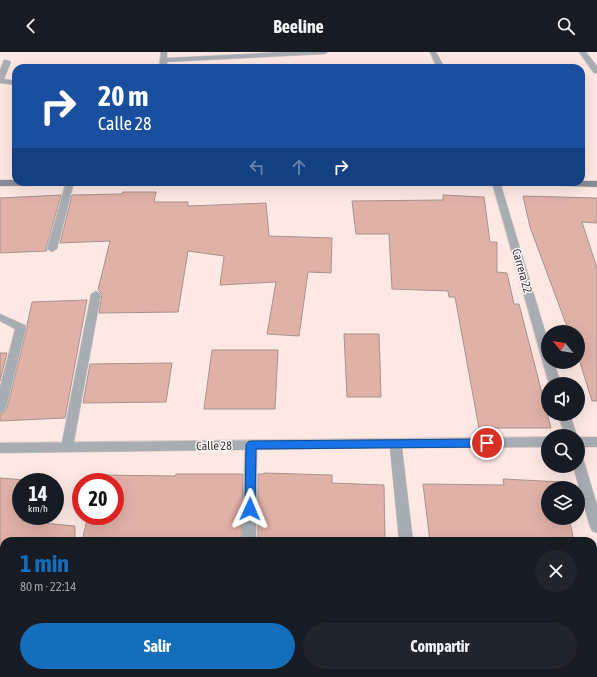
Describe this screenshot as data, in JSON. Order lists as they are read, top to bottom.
{
  "streets": {
    "street": ["Carrera 22", "Calle 28"]
  },
  "north": "top left",
  "page": {
    "header": "Beeline",
    "turn": ["20 m", "Calle 28"],
    "speed": "14 km/h",
    "limit": "20",
    "heading": ["1 min", "80 m · 22:14"],
    "buttons": ["Salir", "Compartir"]
  }
}
